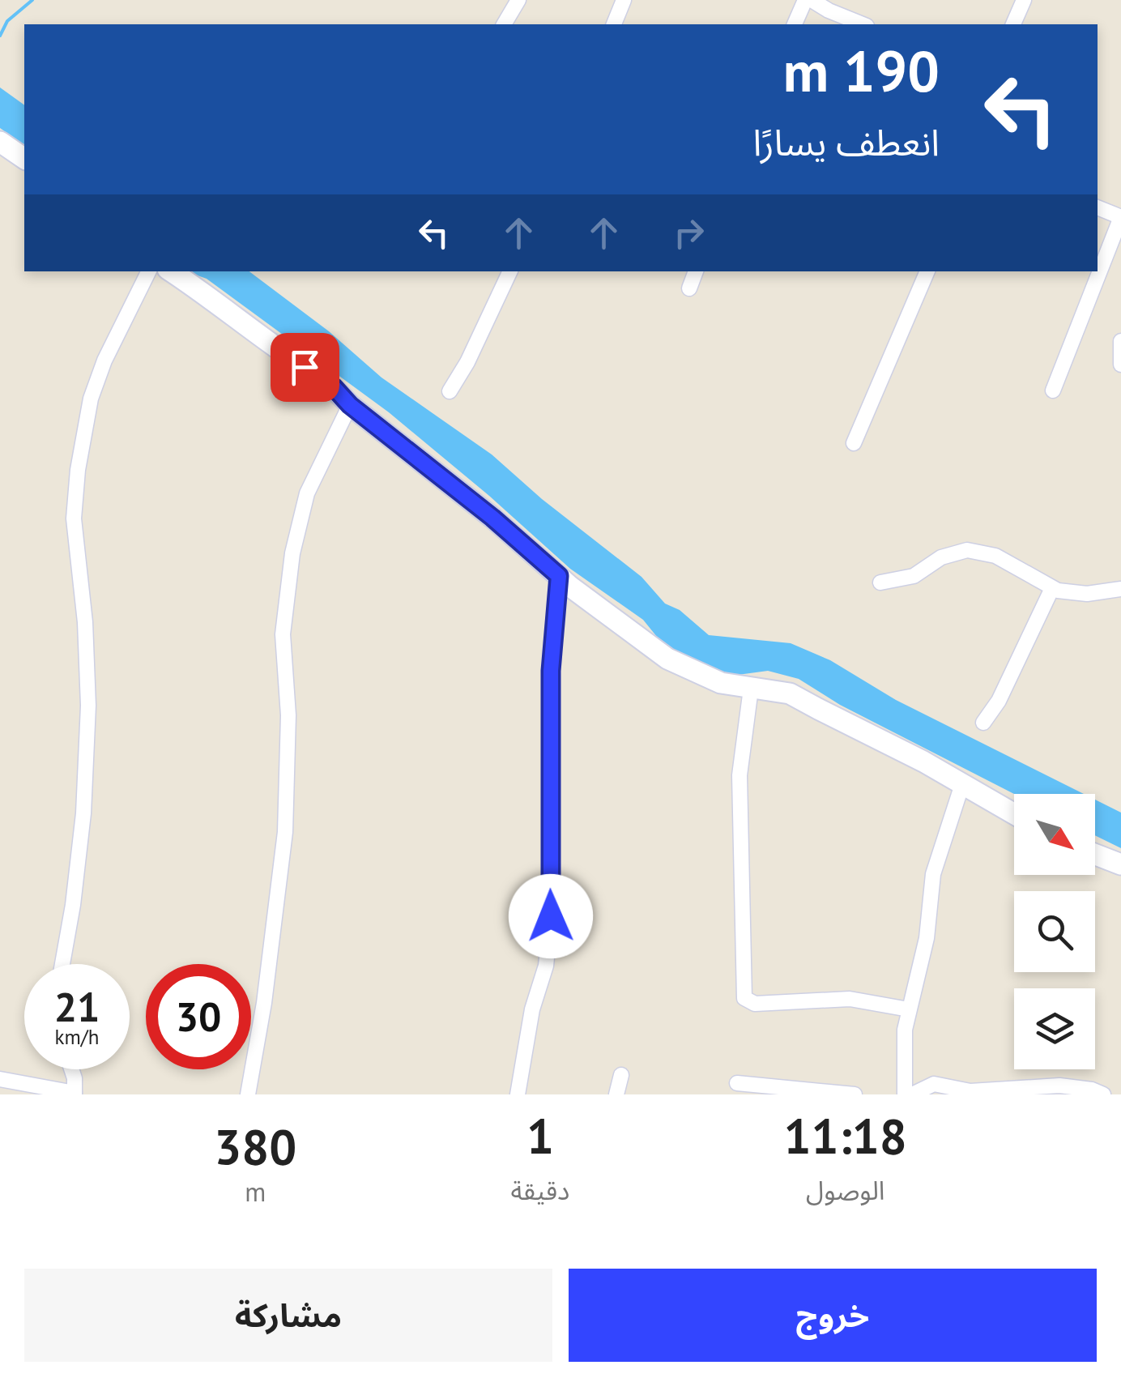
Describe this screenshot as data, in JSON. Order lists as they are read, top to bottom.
{
  "north": "bottom right",
  "page": {
    "turn": ["190 m", "انعطف يسارًا"],
    "speed": "21 km/h",
    "limit": "30",
    "eta": [
      "11:18",
      "الوصول",
      "1",
      "دقيقة",
      "380",
      "m"
    ],
    "buttons": ["خروج", "مشاركة"]
  }
}
